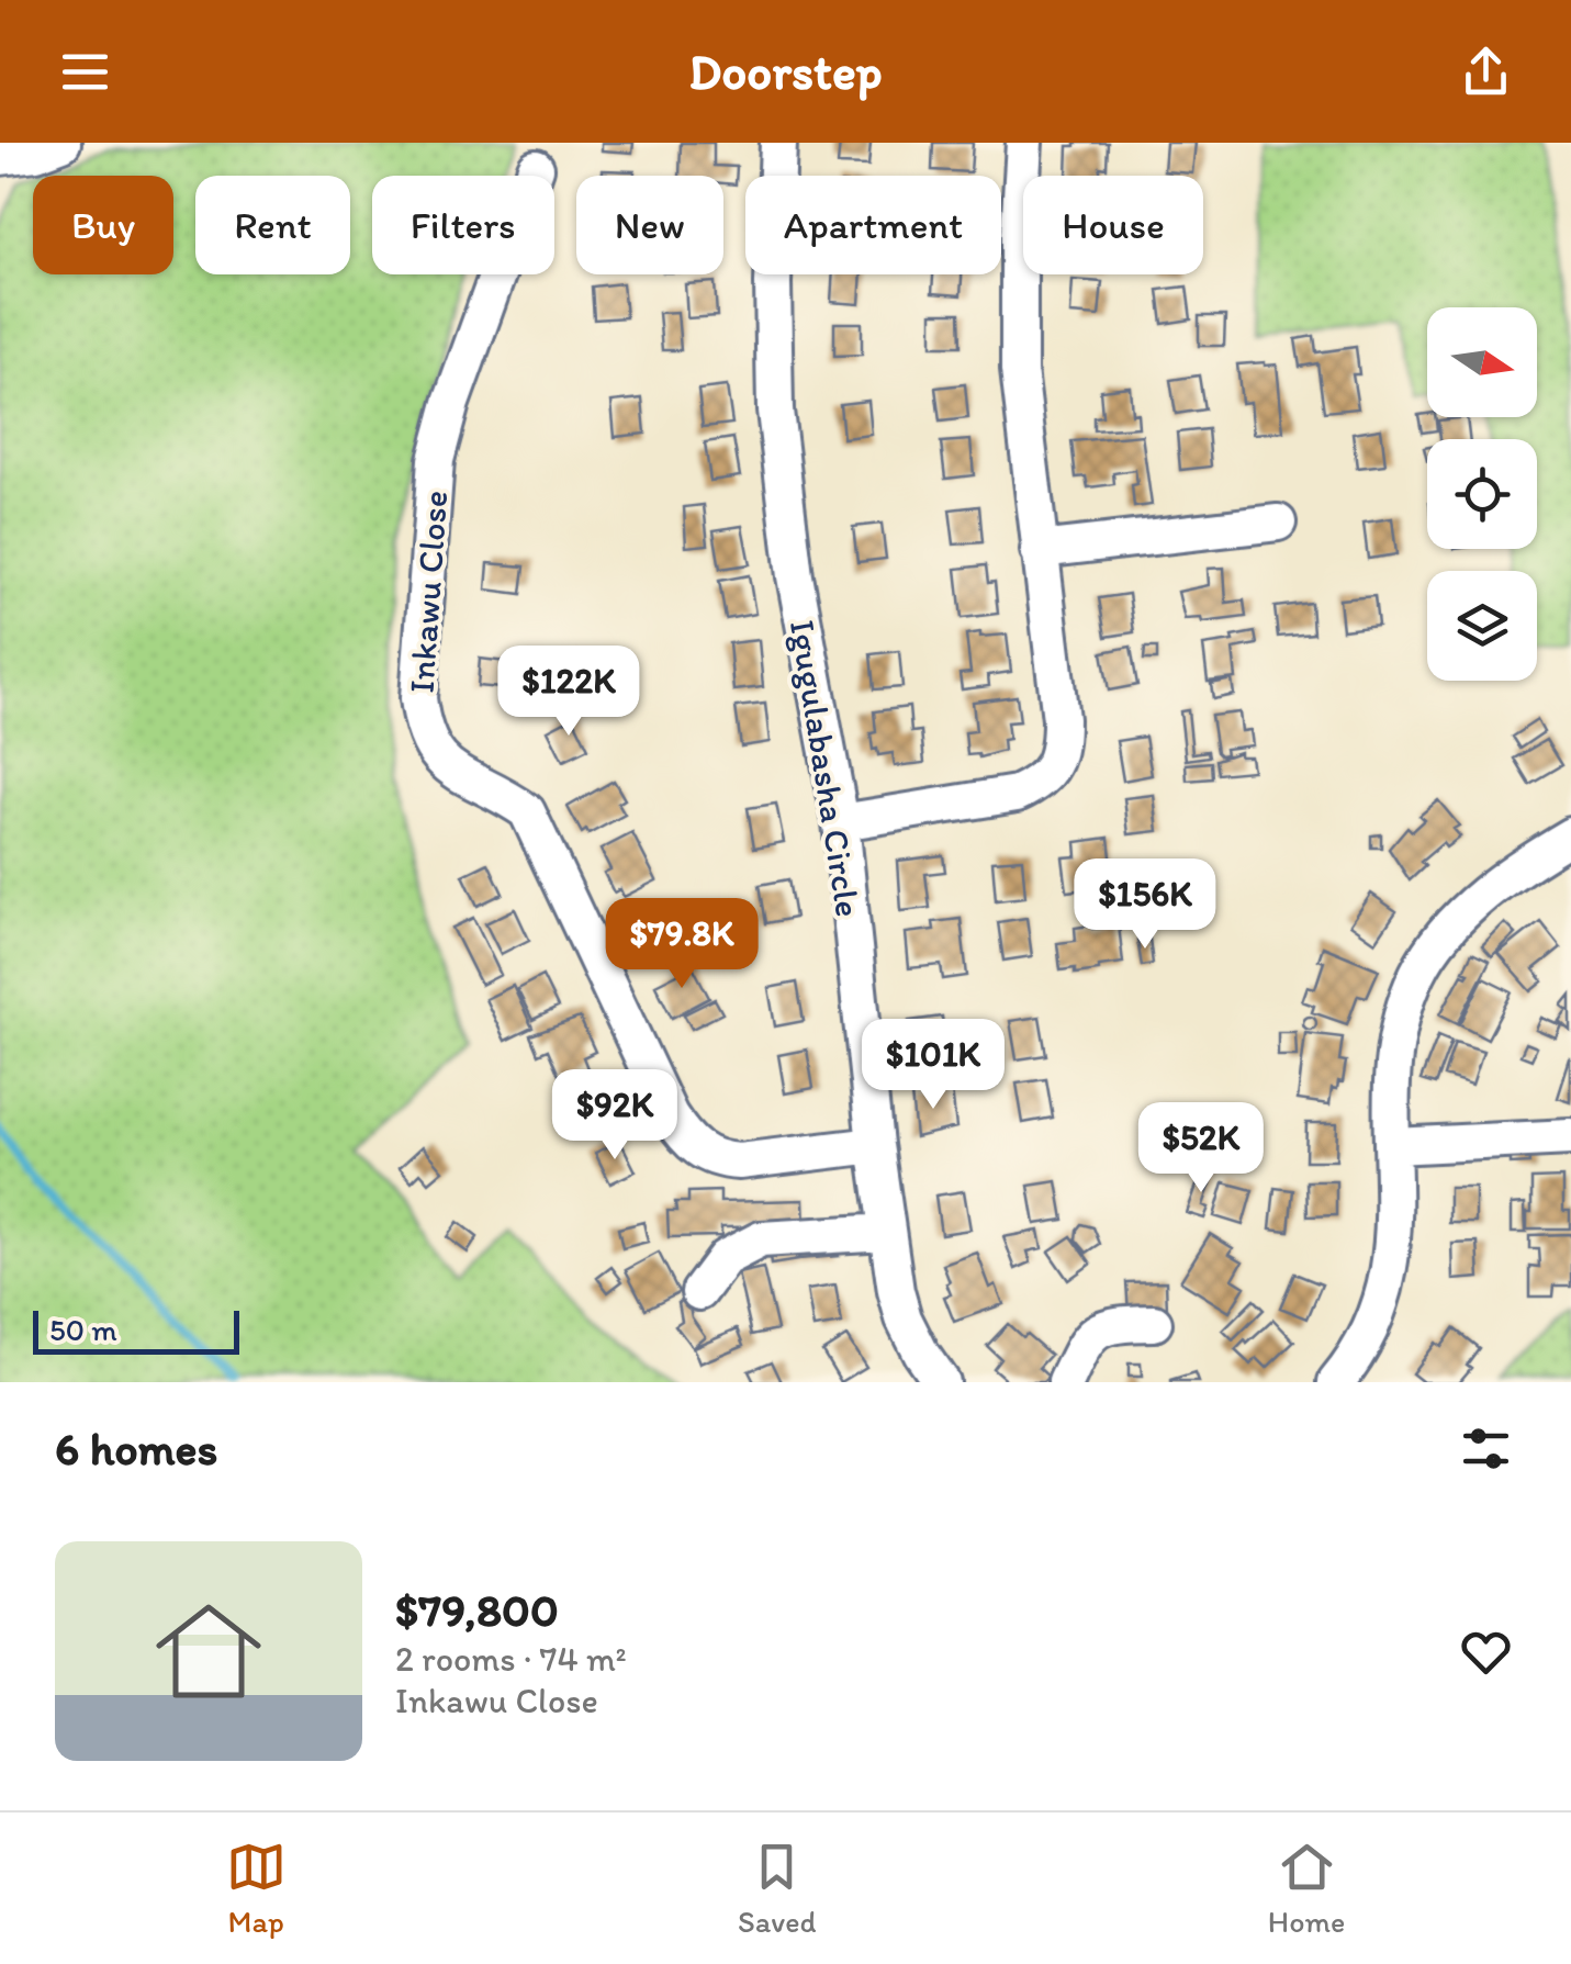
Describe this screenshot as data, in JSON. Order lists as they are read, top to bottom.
{
  "streets": {
    "street": ["Inkawu Close", "Igugulabasha Circle"]
  },
  "crossings": [
    ["Inkawu Close", "Igugulabasha Circle"]
  ],
  "scale_bar": "50 m",
  "north": "right",
  "page": {
    "header": "Doorstep",
    "chip": [
      "Buy",
      "Rent",
      "Filters",
      "New",
      "Apartment",
      "House"
    ],
    "price": [
      "$122K",
      "$156K",
      "$79.8K",
      "$101K",
      "$92K",
      "$52K"
    ],
    "scale": "50 m",
    "heading": "6 homes",
    "list": [
      {
        "name": "$79,800",
        "note": "2 rooms · 74 m² · Inkawu Close"
      }
    ],
    "tabs": ["Map", "Saved", "Home"]
  }
}
